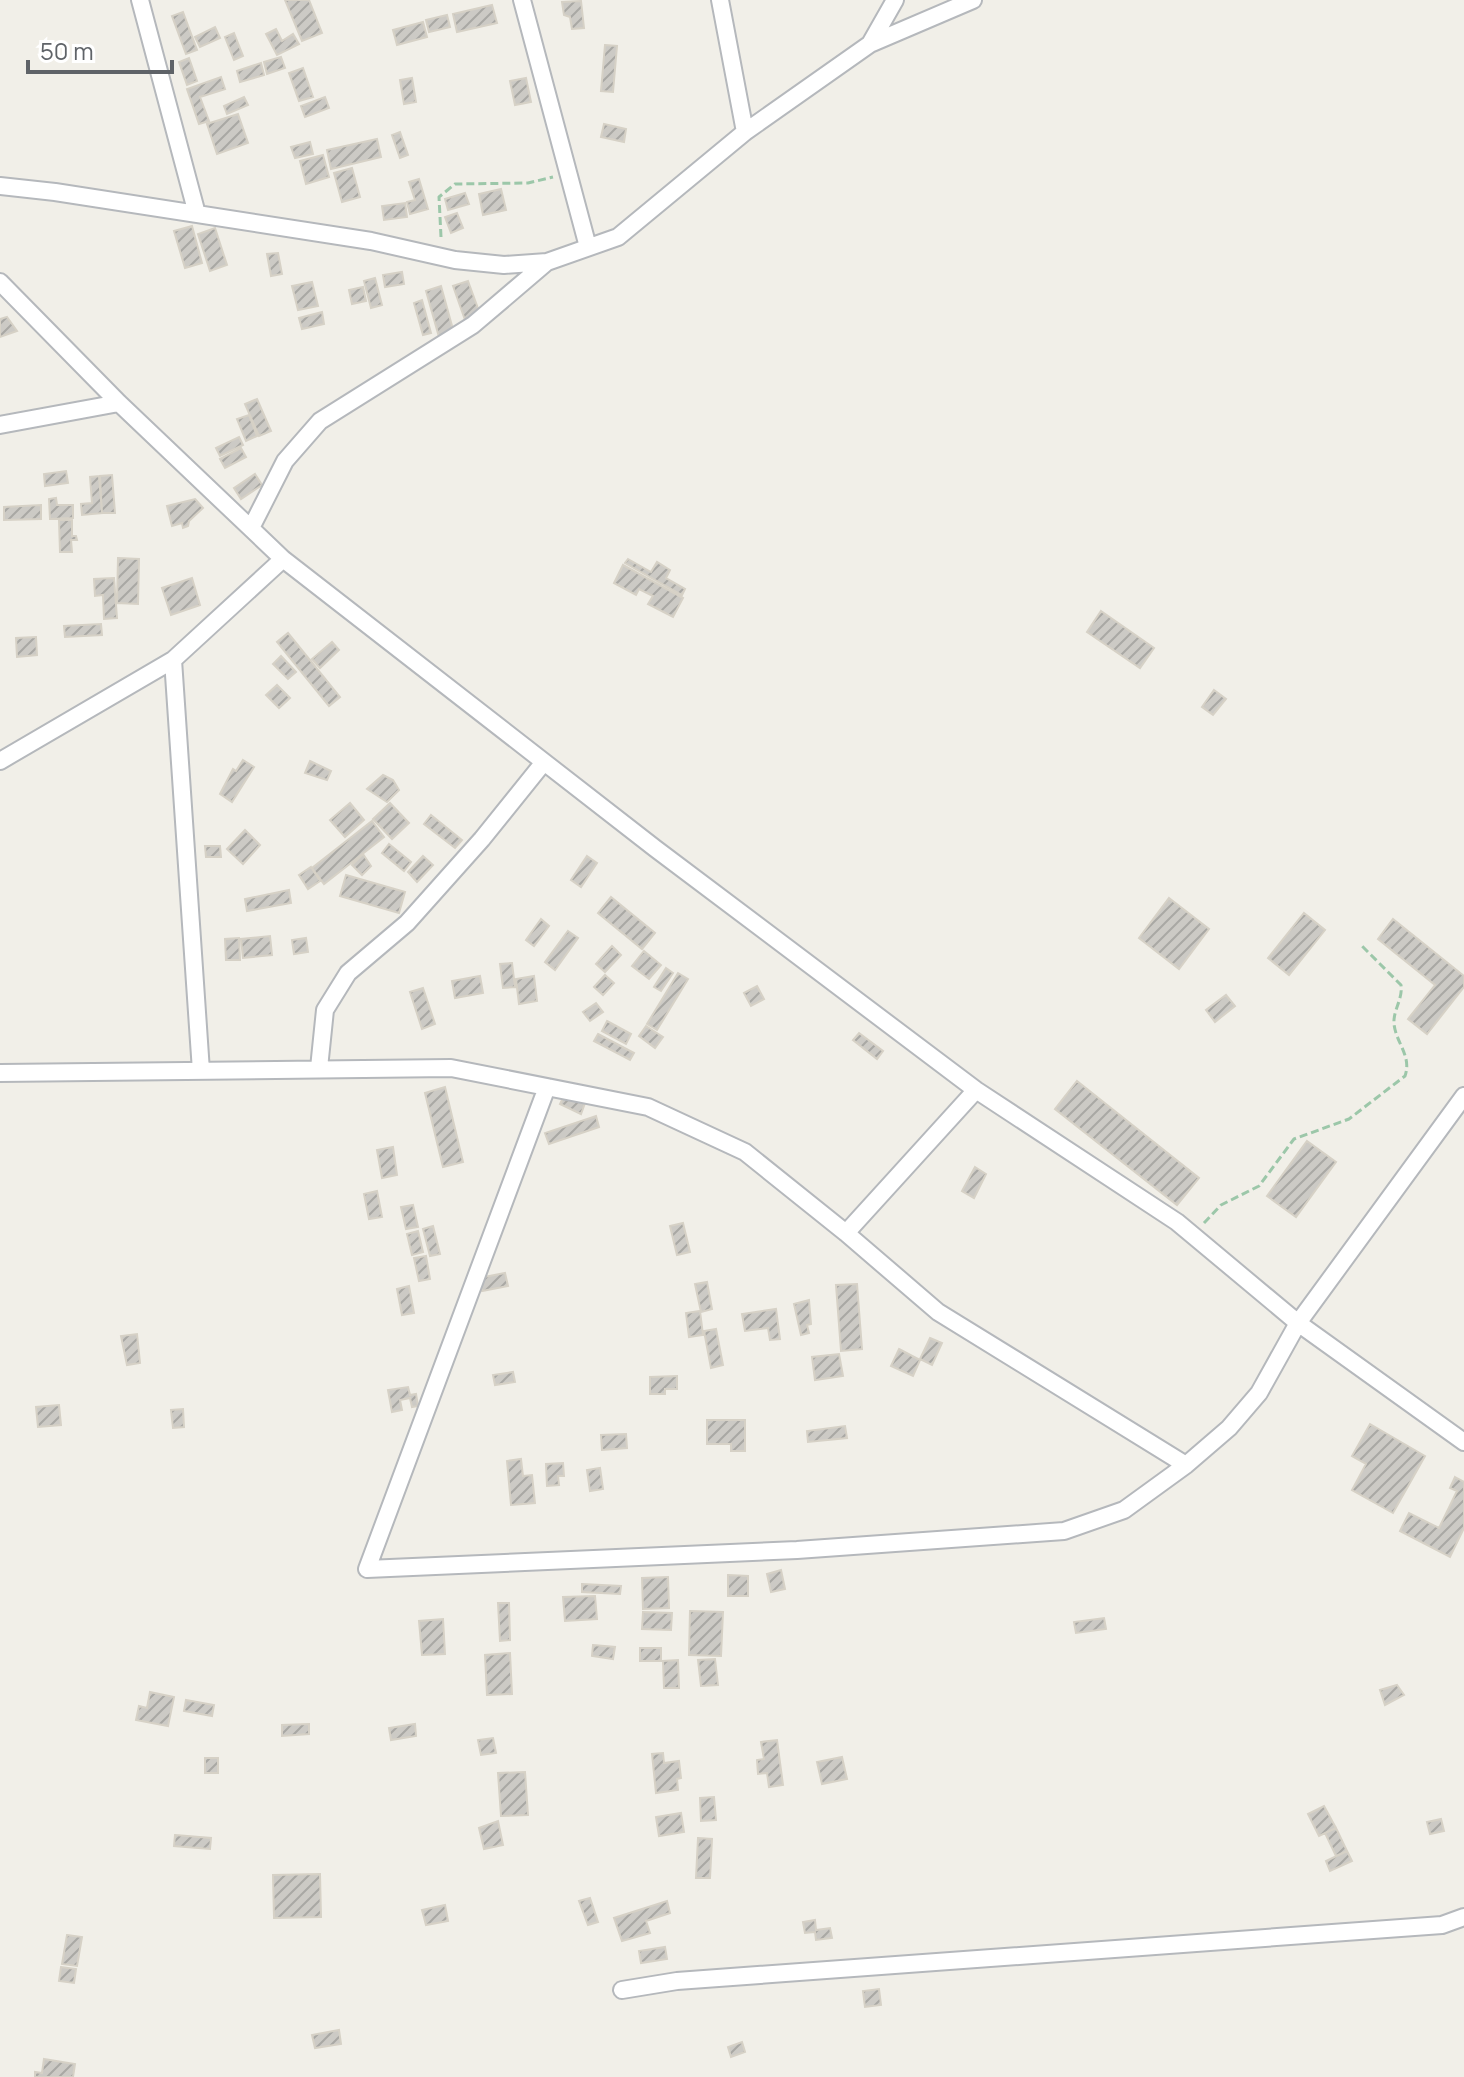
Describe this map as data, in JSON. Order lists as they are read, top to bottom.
{
  "scale_bar": "50 m"
}
